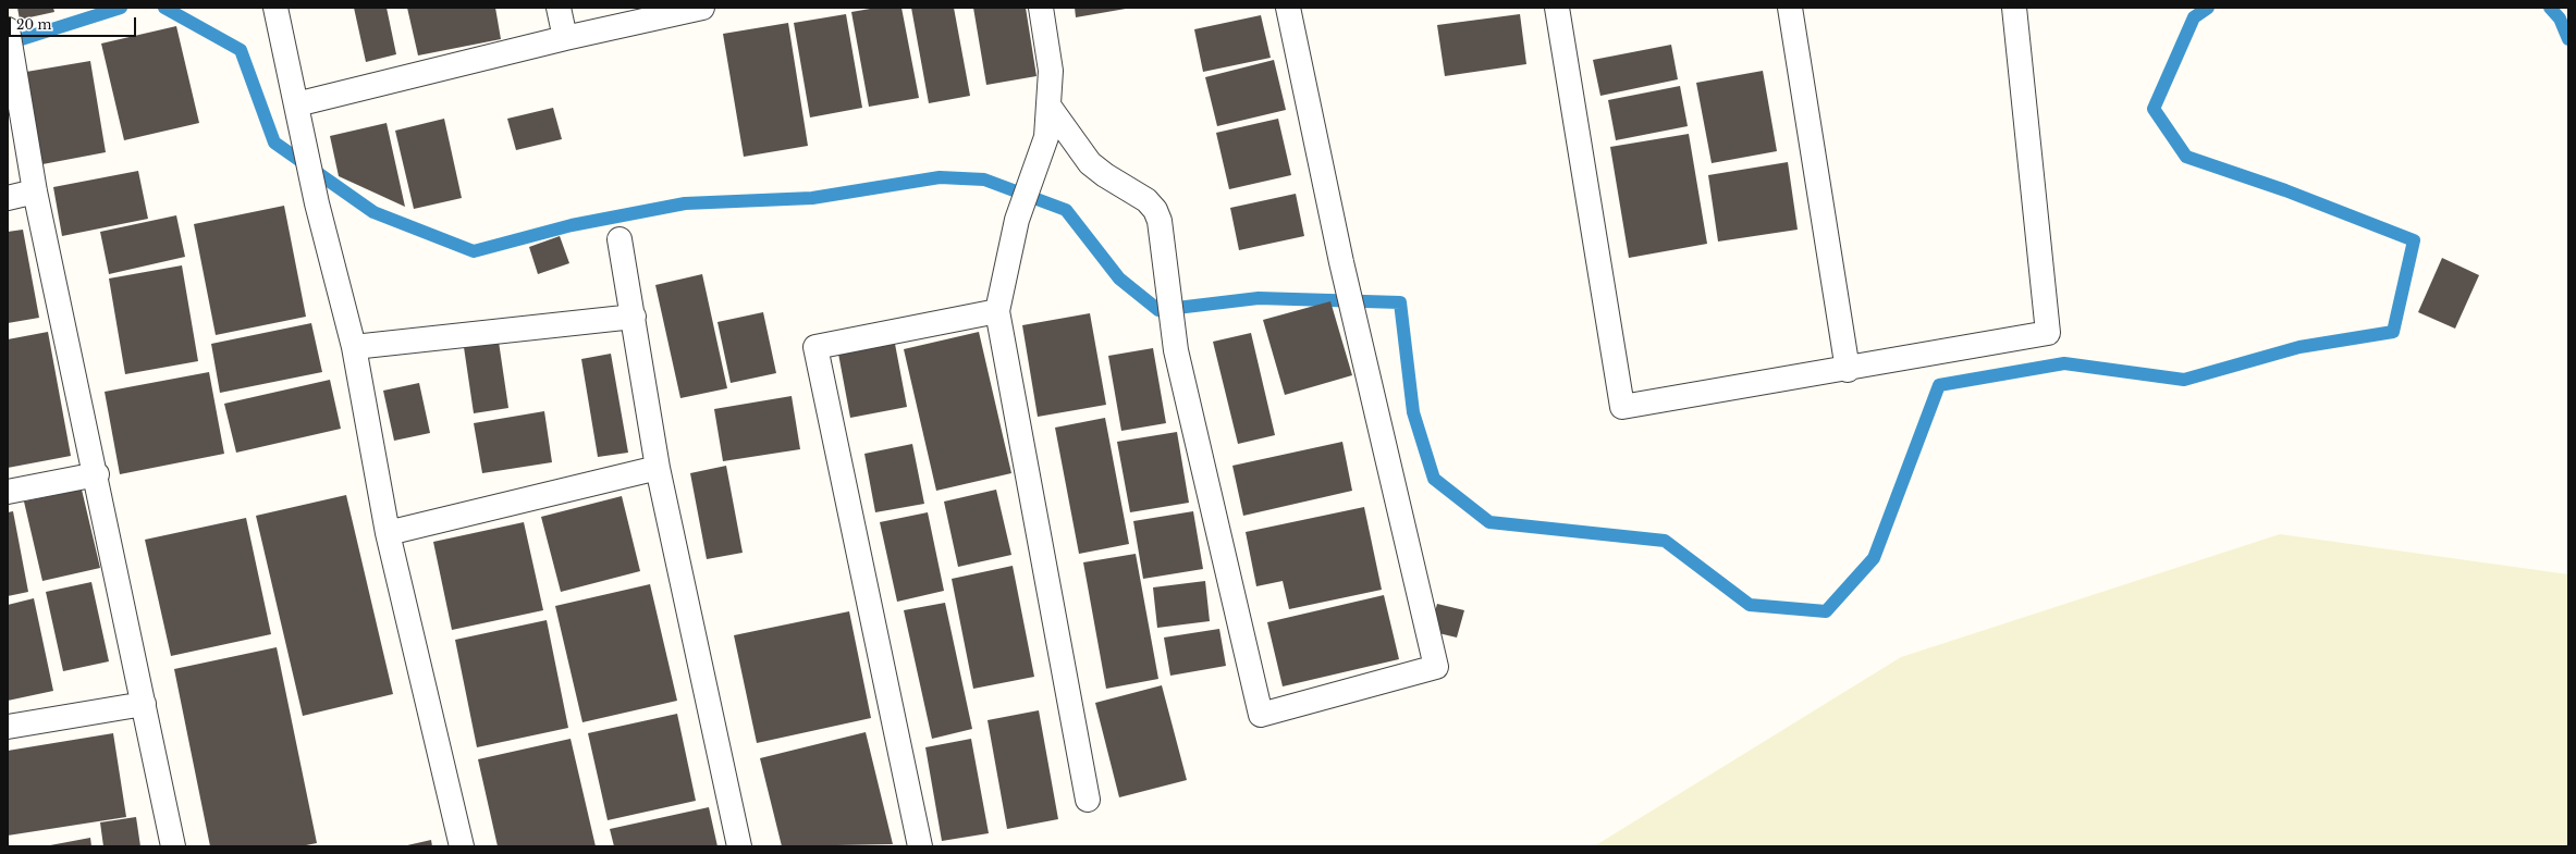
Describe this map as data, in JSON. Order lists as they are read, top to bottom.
{
  "scale_bar": "20 m"
}
